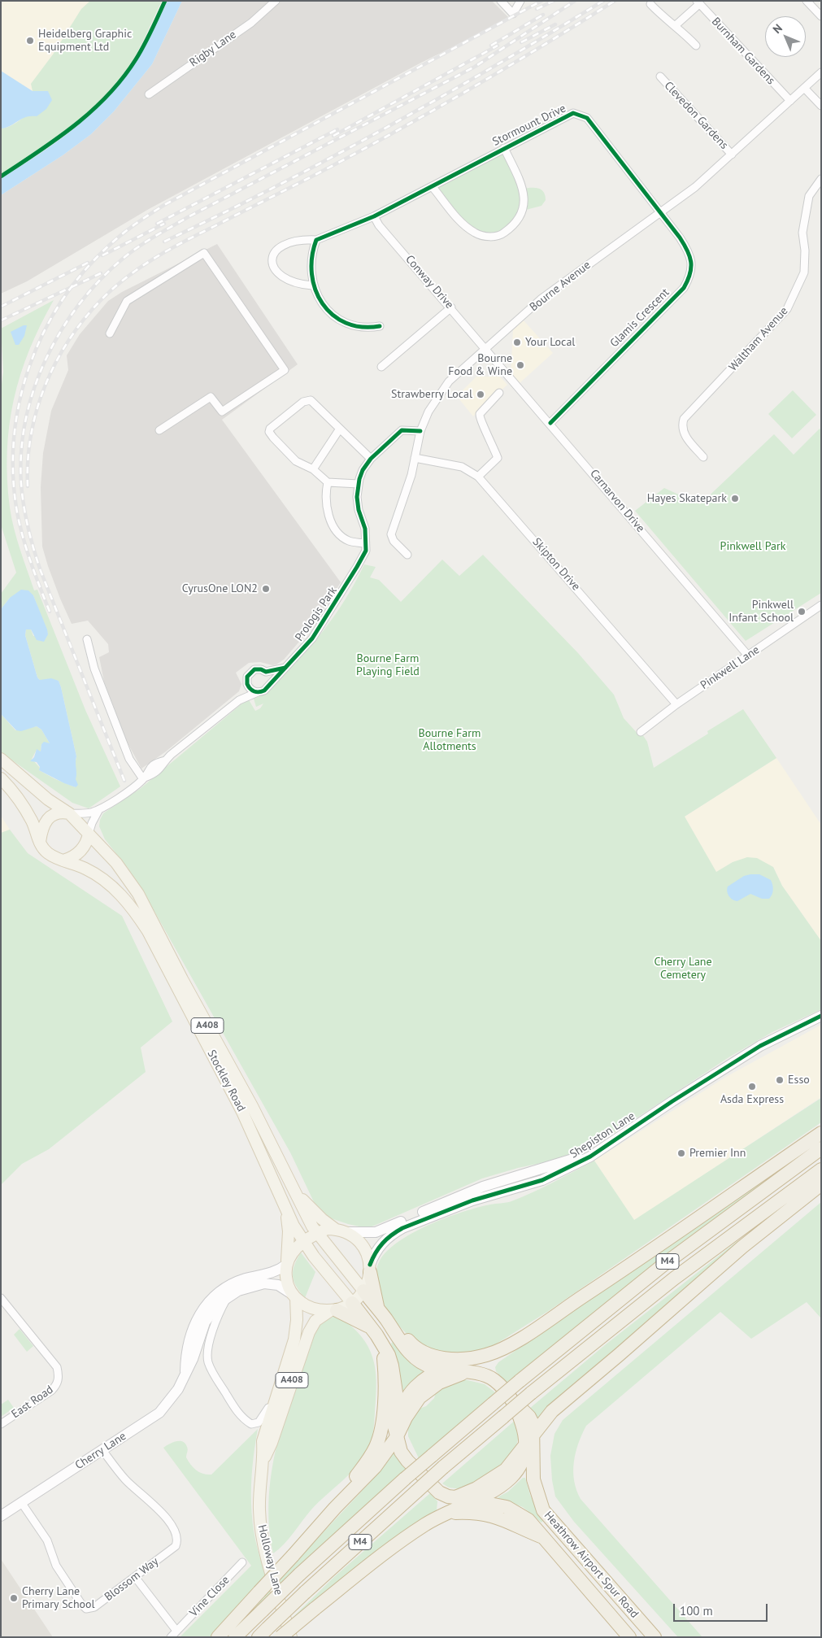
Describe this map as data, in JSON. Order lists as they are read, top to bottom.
{
  "streets": {
    "highway": ["M4", "Heathrow Airport Spur Road"],
    "main road": ["A408", "Stockley Road", "Holloway Lane"],
    "street": [
      "Rigby Lane",
      "Burnham Gardens",
      "Clevedon Gardens",
      "Stormount Drive",
      "Conway Drive",
      "Bourne Avenue",
      "Glamis Crescent",
      "Waltham Avenue",
      "Carnarvon Drive",
      "Skipton Drive",
      "Prologis Park",
      "Pinkwell Lane",
      "Shepiston Lane",
      "East Road",
      "Cherry Lane",
      "Blossom Way",
      "Vine Close"
    ]
  },
  "crossings": [
    ["Burnham Gardens", "Bourne Avenue"],
    ["Clevedon Gardens", "Bourne Avenue"],
    ["Stormount Drive", "Conway Drive"],
    ["Stormount Drive", "Bourne Avenue"],
    ["Stormount Drive", "Glamis Crescent"],
    ["Conway Drive", "Bourne Avenue"],
    ["Conway Drive", "Carnarvon Drive"],
    ["Bourne Avenue", "Glamis Crescent"],
    ["Bourne Avenue", "Carnarvon Drive"],
    ["Bourne Avenue", "Skipton Drive"],
    ["Glamis Crescent", "Carnarvon Drive"],
    ["Carnarvon Drive", "Pinkwell Lane"],
    ["Skipton Drive", "Pinkwell Lane"],
    ["A408", "Stockley Road"],
    ["A408", "Shepiston Lane"],
    ["A408", "M4"],
    ["A408", "Cherry Lane"],
    ["A408", "Holloway Lane"],
    ["Stockley Road", "M4"],
    ["Shepiston Lane", "M4"],
    ["M4", "Holloway Lane"],
    ["M4", "Heathrow Airport Spur Road"],
    ["Cherry Lane", "Holloway Lane"],
    ["Cherry Lane", "Blossom Way"]
  ],
  "parks": [
    "Pinkwell Park",
    "Bourne Farm Playing Field",
    "Bourne Farm Allotments",
    "Cherry Lane Cemetery"
  ],
  "places": [
    "Heidelberg Graphic Equipment Ltd",
    "Your Local",
    "Bourne Food & Wine",
    "Strawberry Local",
    "Hayes Skatepark",
    "CyrusOne LON2",
    "Pinkwell Infant School",
    "Esso",
    "Asda Express",
    "Premier Inn",
    "Cherry Lane Primary School"
  ],
  "scale_bar": "100 m",
  "north": "top left"
}
